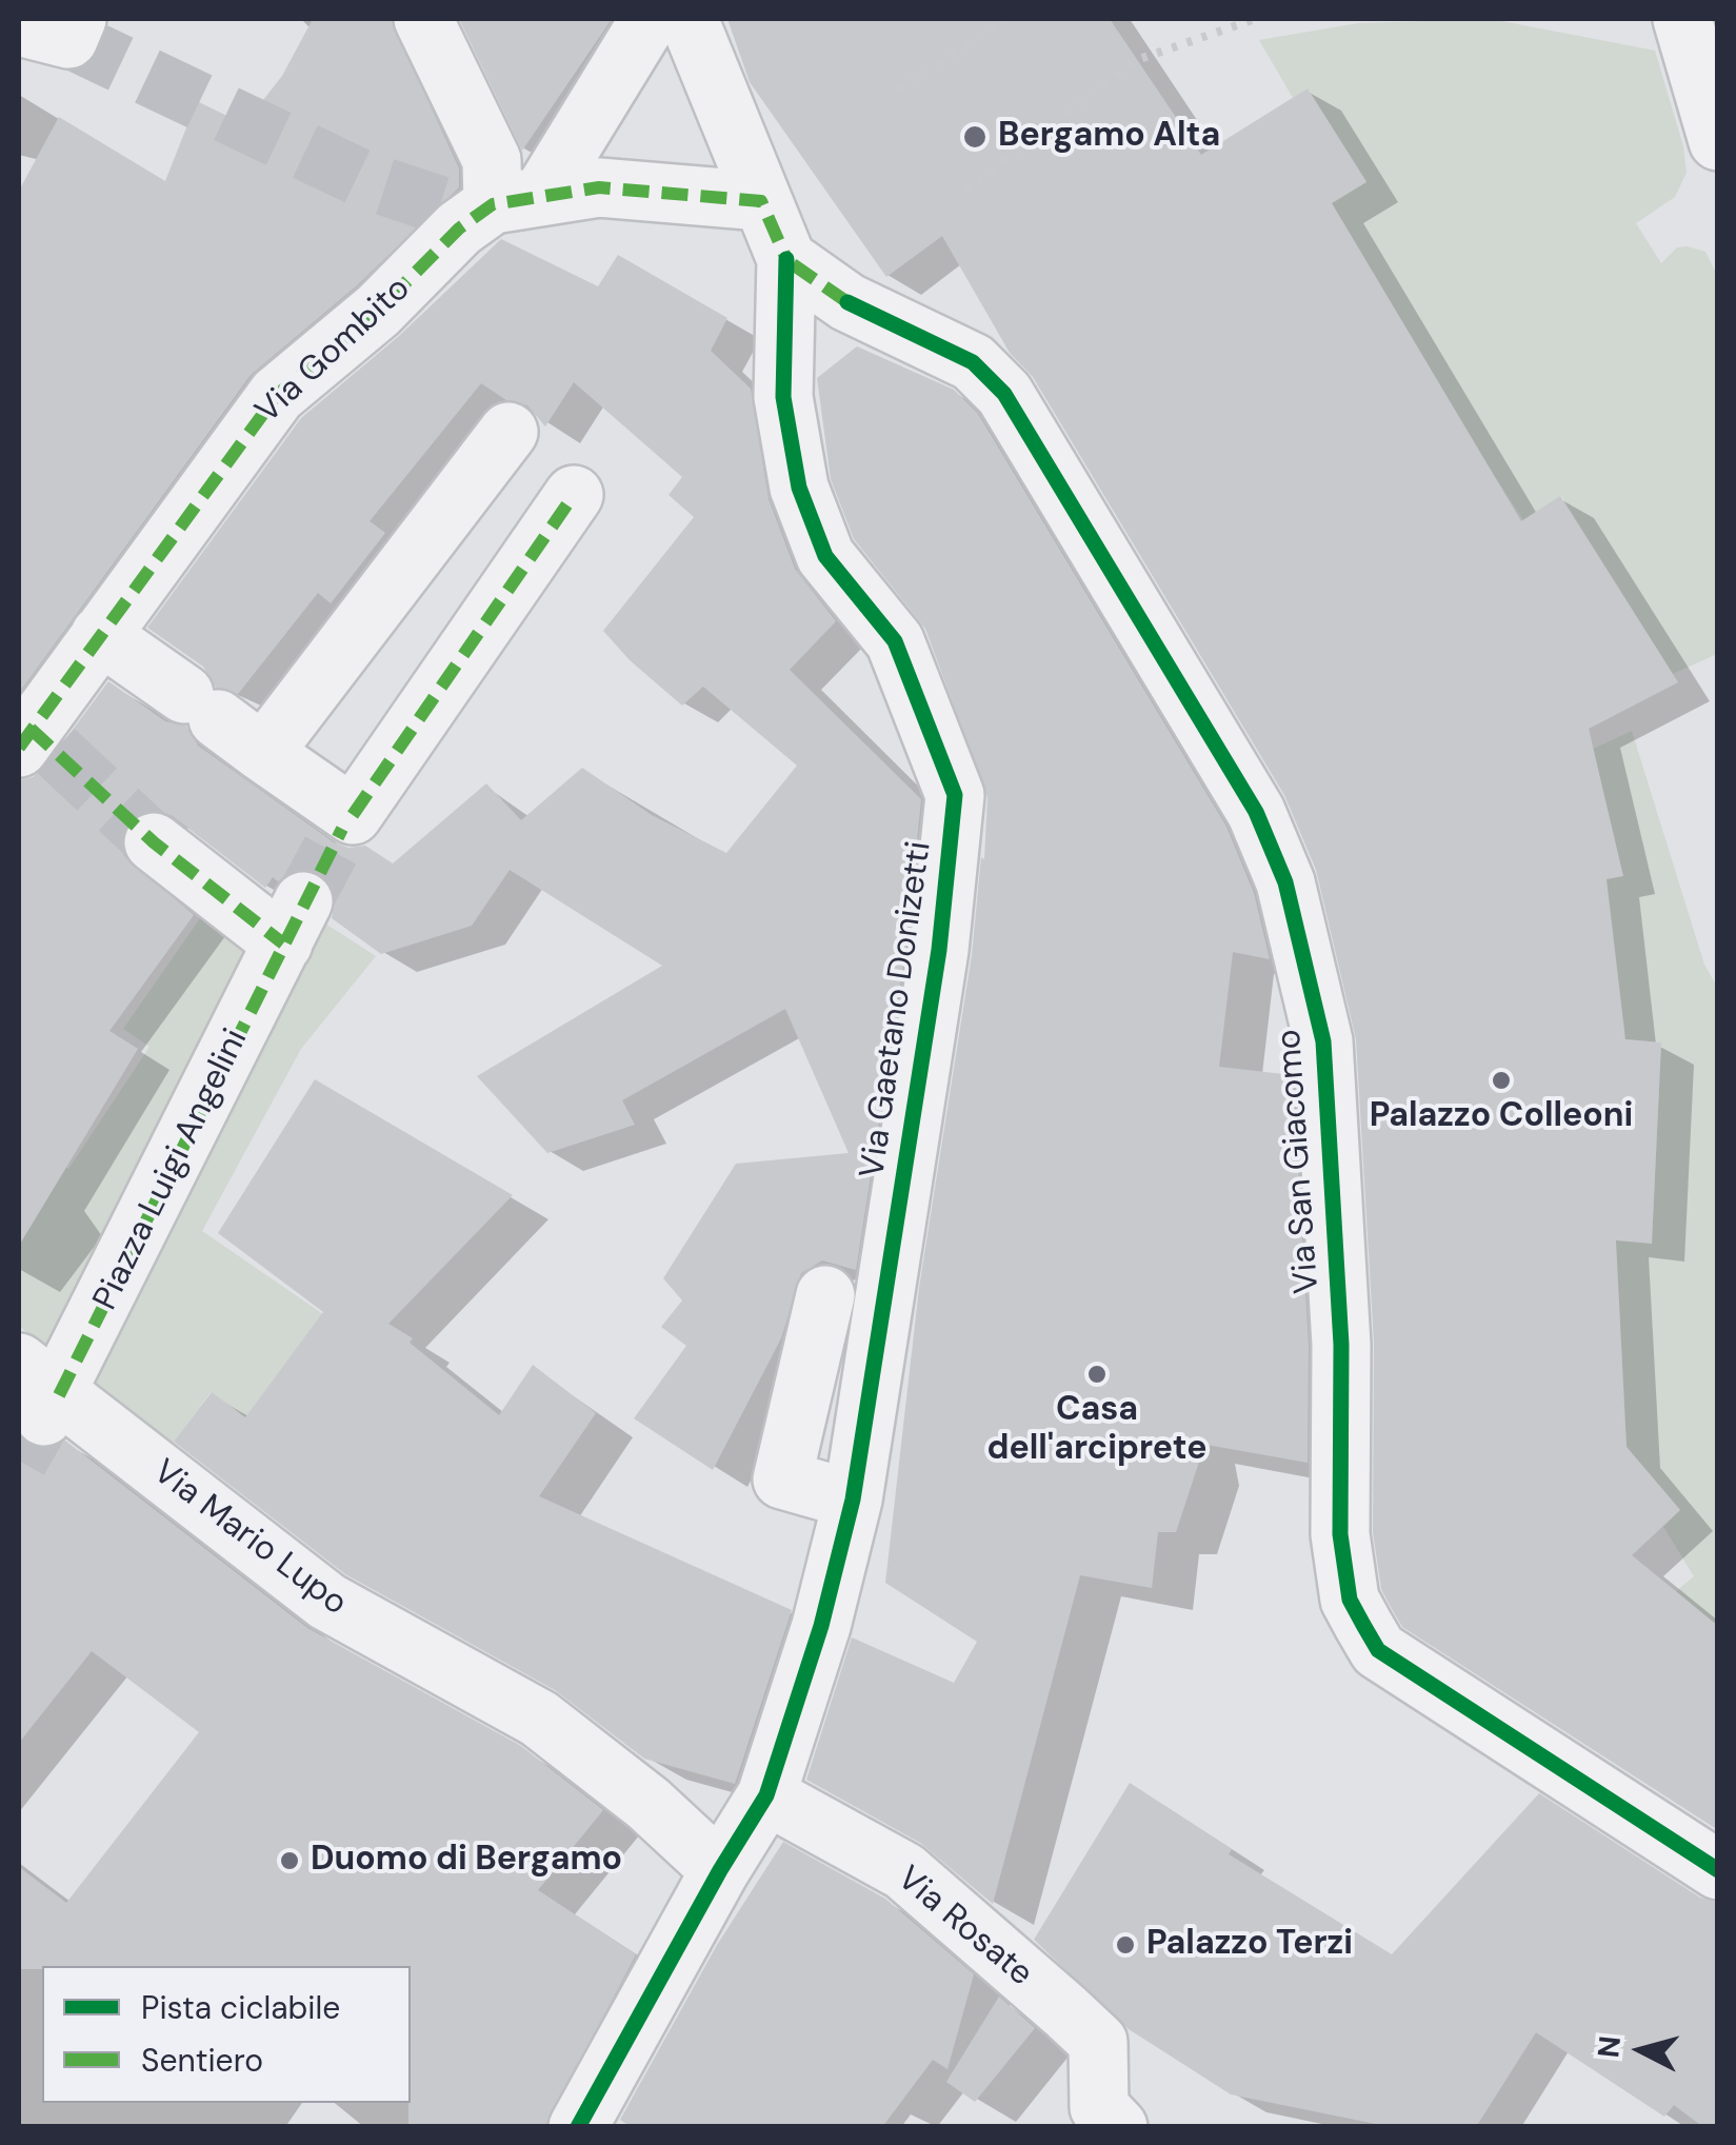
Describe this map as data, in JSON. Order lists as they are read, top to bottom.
{
  "streets": {
    "street": [
      "Via Gombito",
      "Via Gaetano Donizetti",
      "Via San Giacomo",
      "Piazza Luigi Angelini",
      "Via Mario Lupo",
      "Via Rosate"
    ]
  },
  "crossings": [
    ["Via Gaetano Donizetti", "Via San Giacomo"],
    ["Via Gaetano Donizetti", "Via Mario Lupo"],
    ["Via Gaetano Donizetti", "Via Rosate"],
    ["Piazza Luigi Angelini", "Via Mario Lupo"]
  ],
  "places": [
    "Bergamo Alta",
    "Palazzo Colleoni",
    "Casa dell'arciprete",
    "Duomo di Bergamo",
    "Palazzo Terzi"
  ],
  "legend": ["Pista ciclabile", "Sentiero"],
  "north": "left"
}
